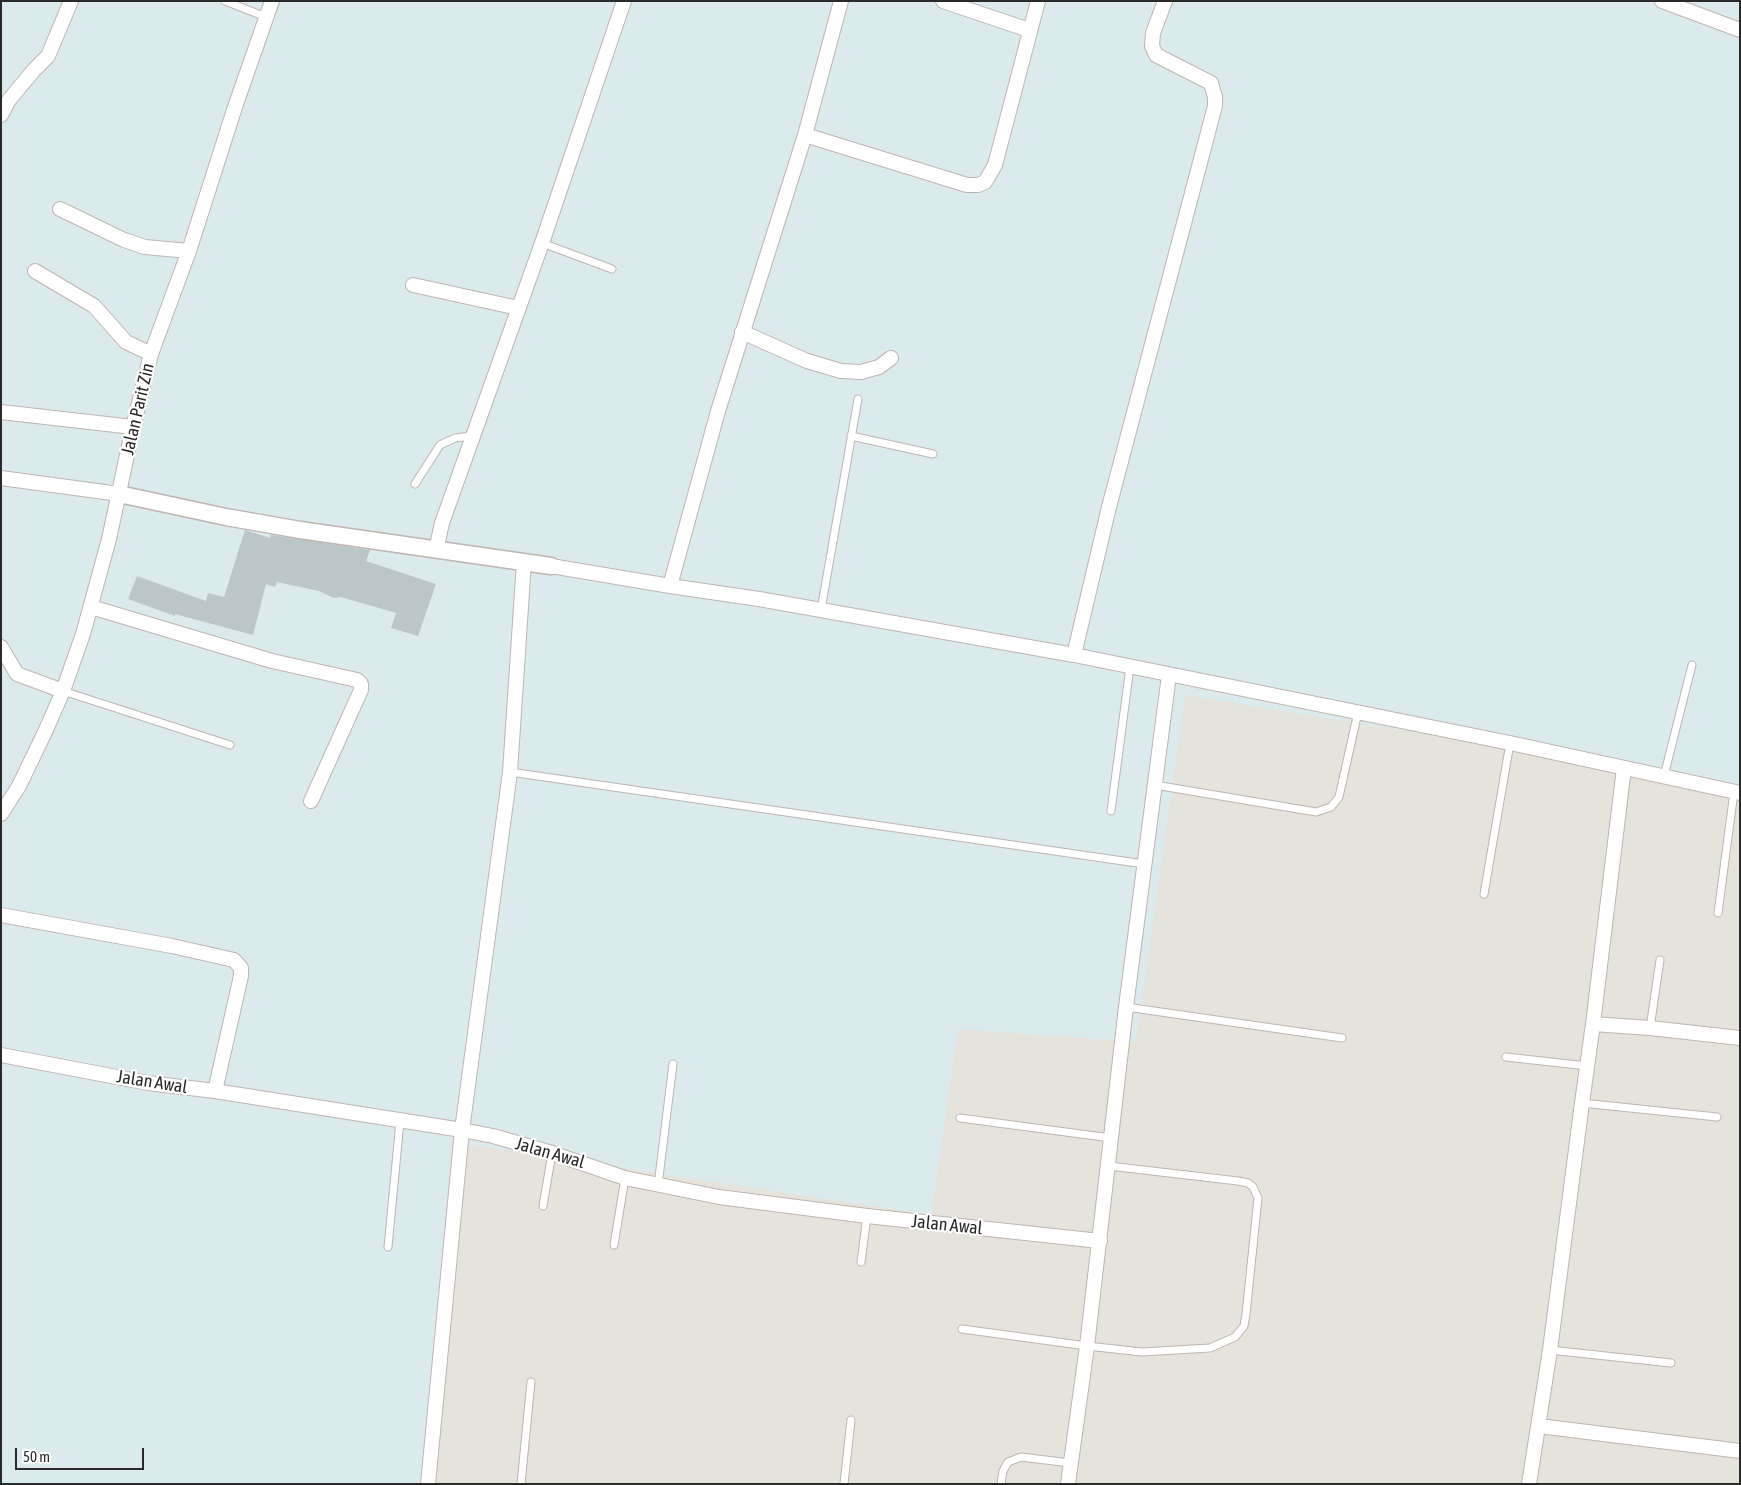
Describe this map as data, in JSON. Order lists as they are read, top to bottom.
{
  "streets": {
    "street": ["Jalan Parit Zin", "Jalan Awal"]
  },
  "scale_bar": "50 m"
}
